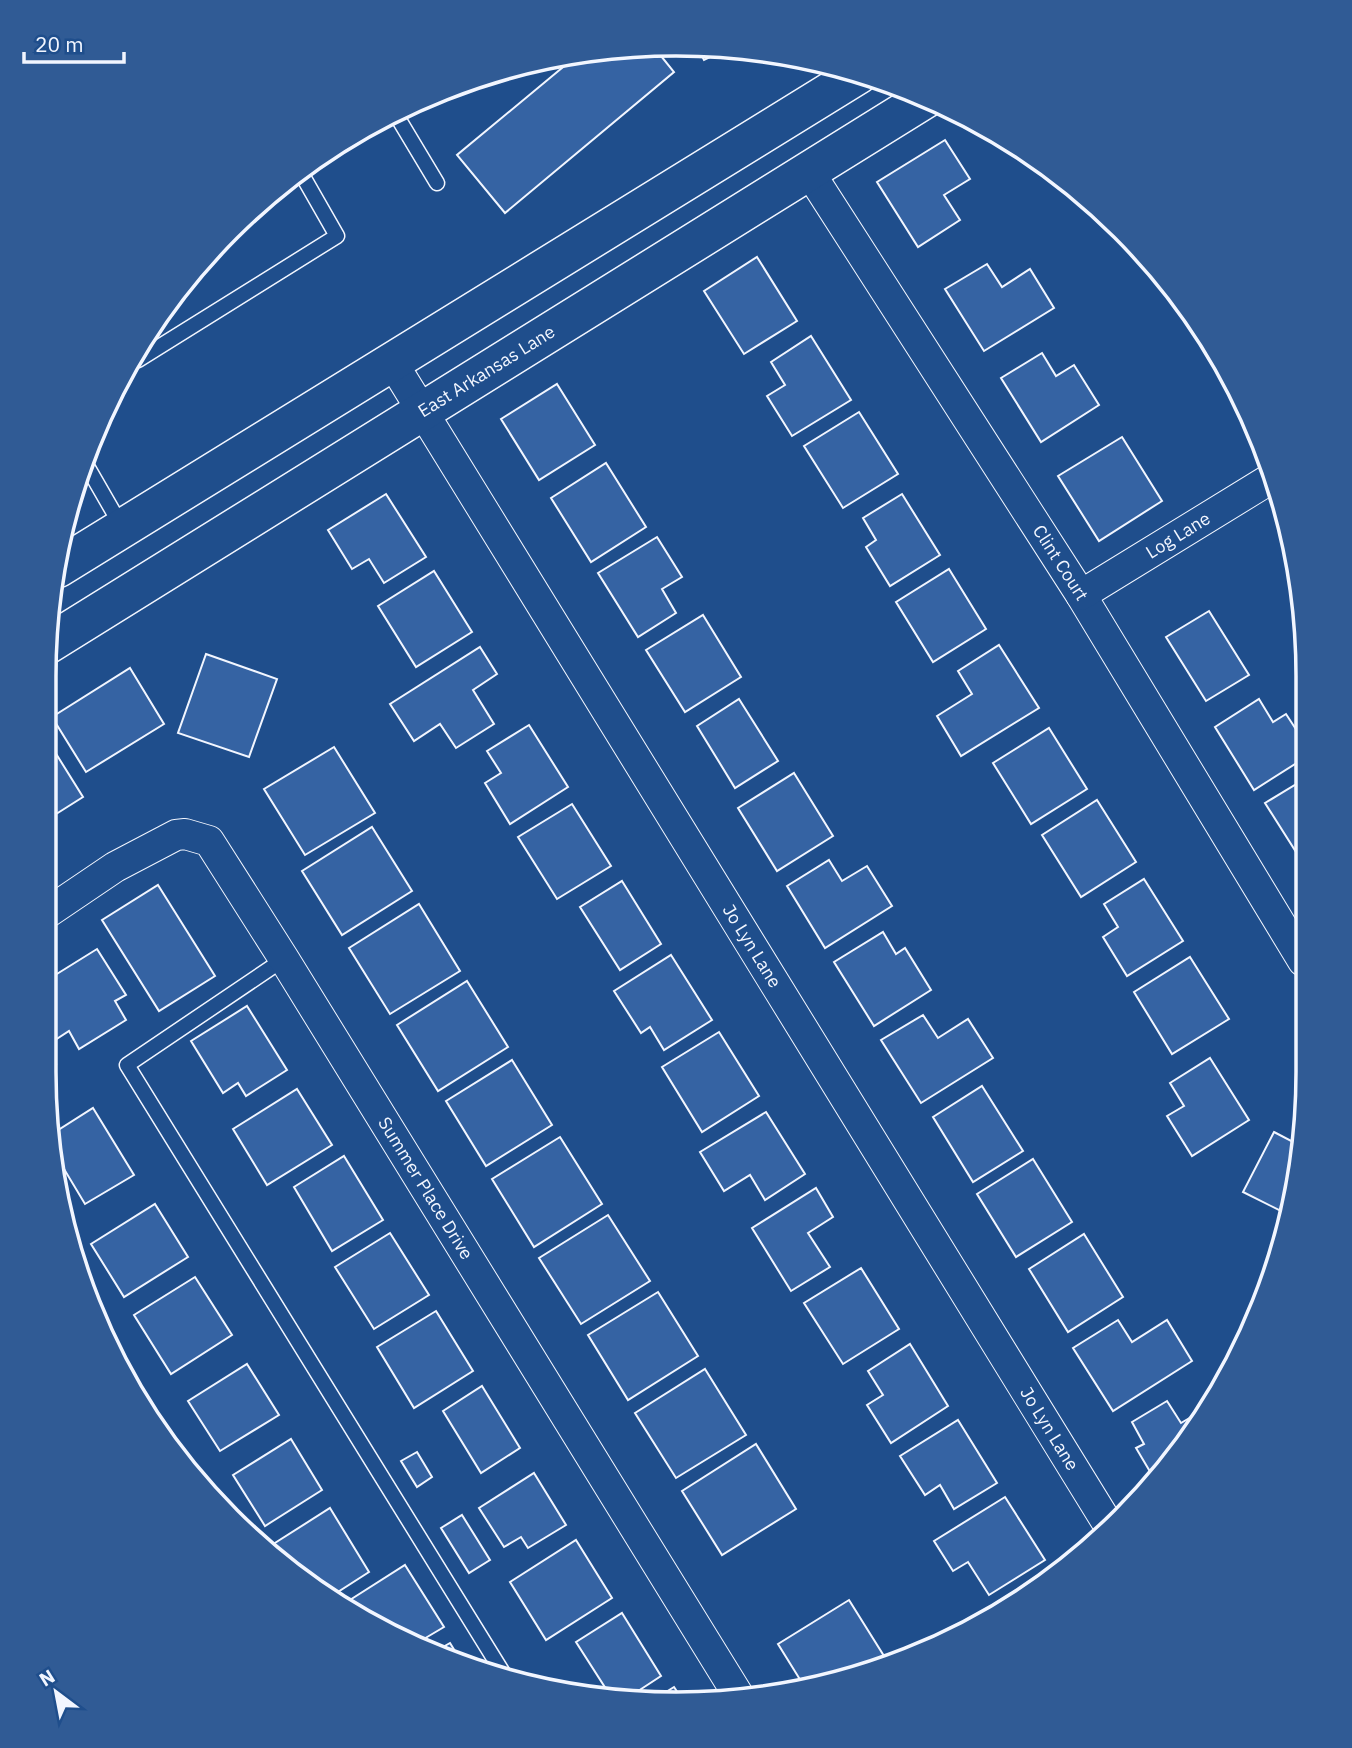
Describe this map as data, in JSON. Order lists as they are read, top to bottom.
{
  "streets": {
    "main road": ["East Arkansas Lane"],
    "street": [
      "Log Lane",
      "Clint Court",
      "Jo Lyn Lane",
      "Summer Place Drive"
    ]
  },
  "crossings": [
    ["East Arkansas Lane", "Clint Court"],
    ["East Arkansas Lane", "Jo Lyn Lane"],
    ["Log Lane", "Clint Court"]
  ],
  "scale_bar": "20 m",
  "north": "top left"
}
